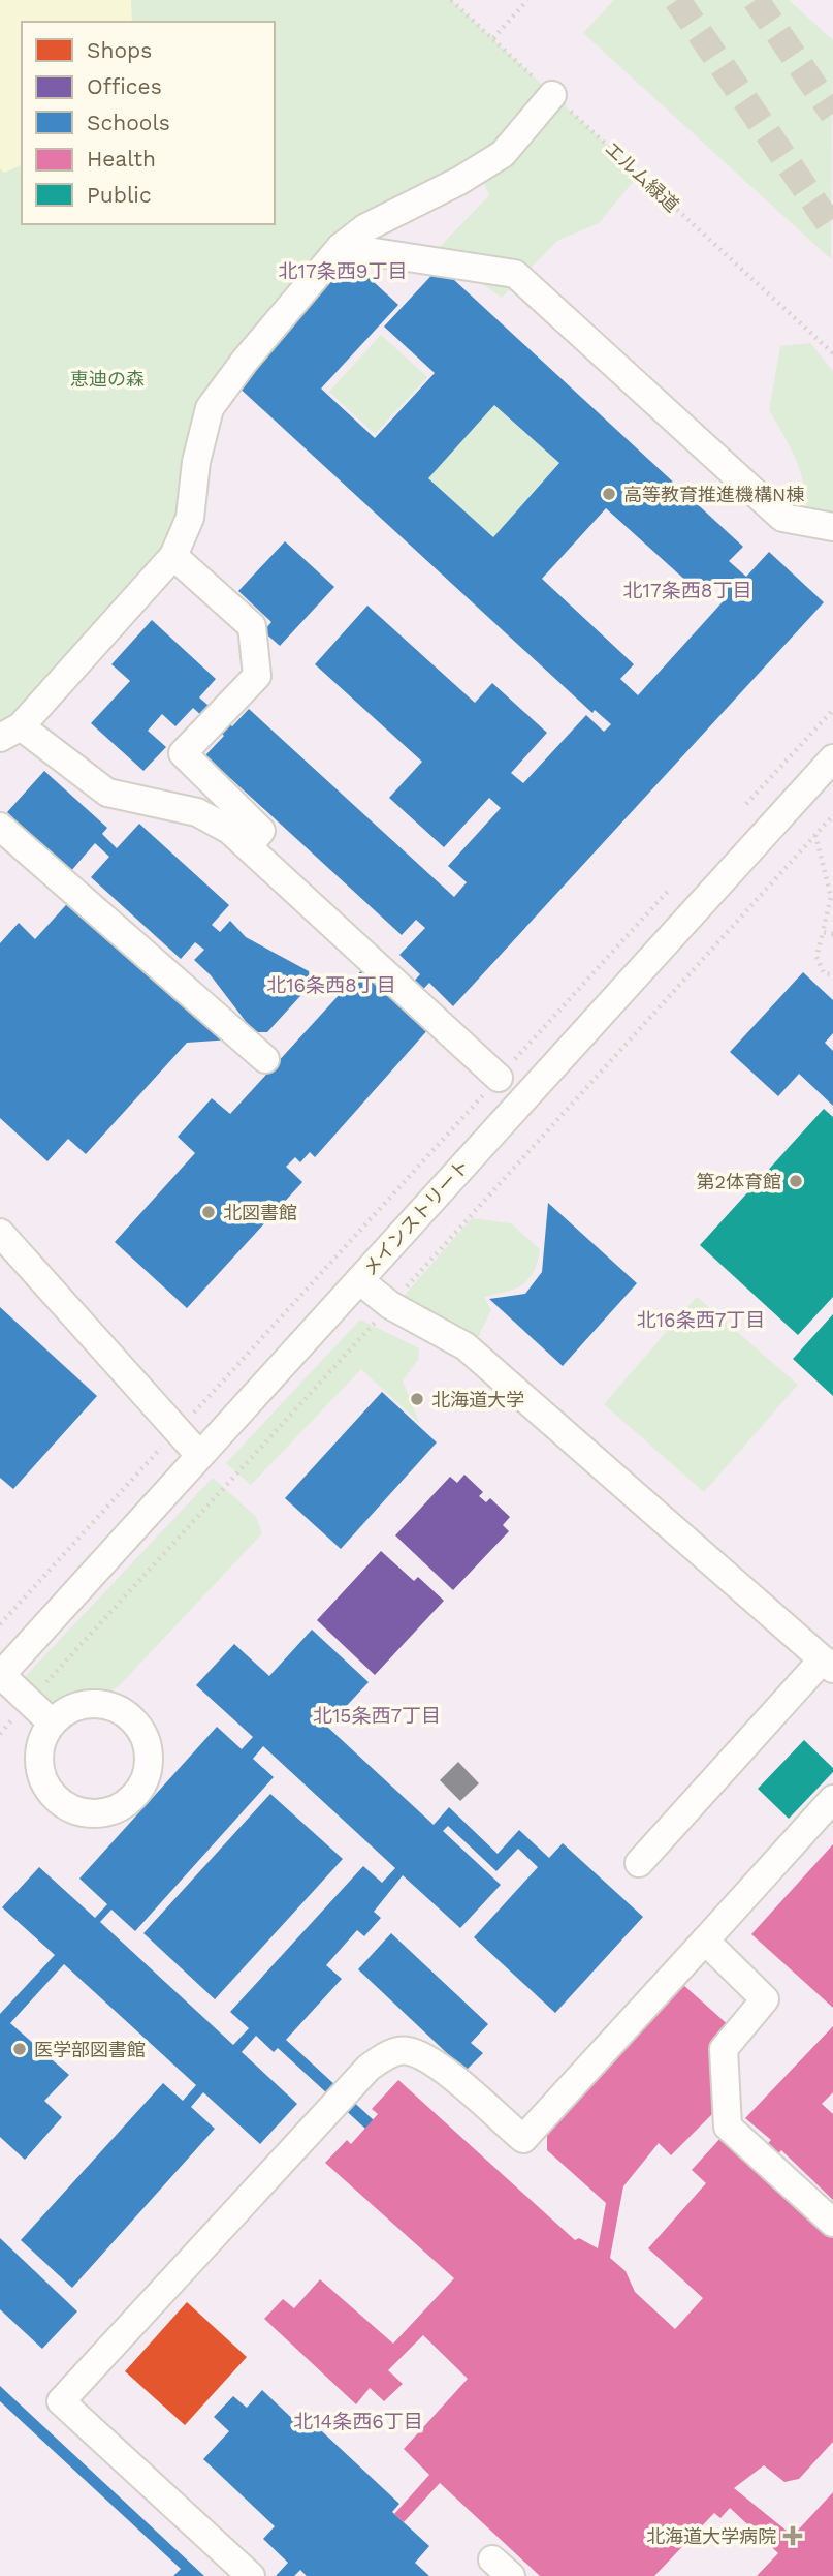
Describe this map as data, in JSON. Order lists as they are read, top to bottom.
{
  "streets": {
    "lane": ["メインストリート"],
    "path": ["エルム緑道"]
  },
  "districts": [
    "北17条西9丁目",
    "北17条西8丁目",
    "北16条西8丁目",
    "北16条西7丁目",
    "北15条西7丁目",
    "北14条西6丁目"
  ],
  "parks": ["恵迪の森"],
  "places": {
    "other": [
      "高等教育推進機構N棟",
      "第2体育館",
      "北図書館",
      "北海道大学",
      "医学部図書館"
    ],
    "health": ["北海道大学病院"]
  },
  "legend": [
    "Shops",
    "Offices",
    "Schools",
    "Health",
    "Public"
  ]
}
